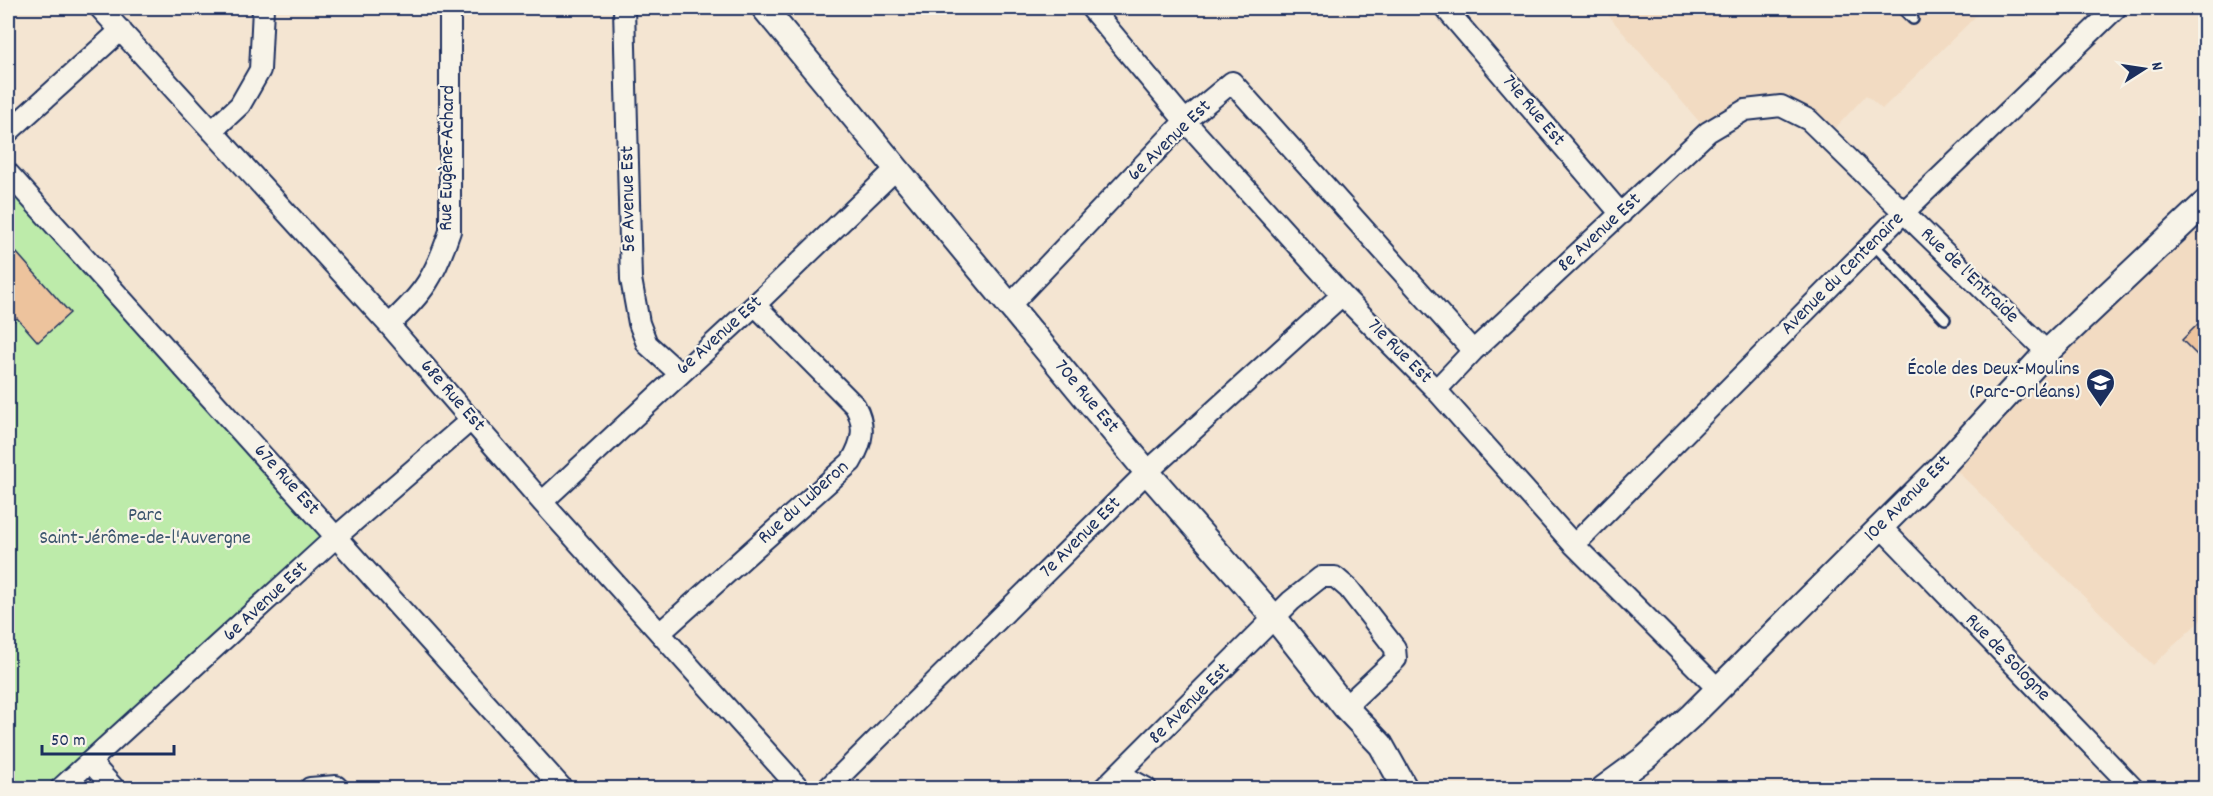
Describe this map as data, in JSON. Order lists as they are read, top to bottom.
{
  "streets": {
    "street": [
      "74e Rue Est",
      "6e Avenue Est",
      "Rue Eugène-Achard",
      "5e Avenue Est",
      "8e Avenue Est",
      "Avenue du Centenaire",
      "Rue de l'Entraide",
      "71e Rue Est",
      "68e Rue Est",
      "70e Rue Est",
      "67e Rue Est",
      "10e Avenue Est",
      "Rue du Luberon",
      "7e Avenue Est",
      "Rue de Sologne"
    ]
  },
  "crossings": [
    ["74e Rue Est", "8e Avenue Est"],
    ["6e Avenue Est", "5e Avenue Est"],
    ["6e Avenue Est", "8e Avenue Est"],
    ["6e Avenue Est", "71e Rue Est"],
    ["6e Avenue Est", "68e Rue Est"],
    ["6e Avenue Est", "70e Rue Est"],
    ["6e Avenue Est", "67e Rue Est"],
    ["6e Avenue Est", "Rue du Luberon"],
    ["Rue Eugène-Achard", "68e Rue Est"],
    ["8e Avenue Est", "Rue de l'Entraide"],
    ["8e Avenue Est", "71e Rue Est"],
    ["8e Avenue Est", "70e Rue Est"],
    ["Avenue du Centenaire", "Rue de l'Entraide"],
    ["Avenue du Centenaire", "71e Rue Est"],
    ["Rue de l'Entraide", "10e Avenue Est"],
    ["71e Rue Est", "10e Avenue Est"],
    ["71e Rue Est", "7e Avenue Est"],
    ["68e Rue Est", "Rue du Luberon"],
    ["70e Rue Est", "7e Avenue Est"],
    ["10e Avenue Est", "Rue de Sologne"]
  ],
  "parks": ["Parc Saint-Jérôme-de-l'Auvergne"],
  "places": {
    "school or university": ["École des Deux-Moulins (Parc-Orléans)"]
  },
  "scale_bar": "50 m",
  "north": "right"
}
